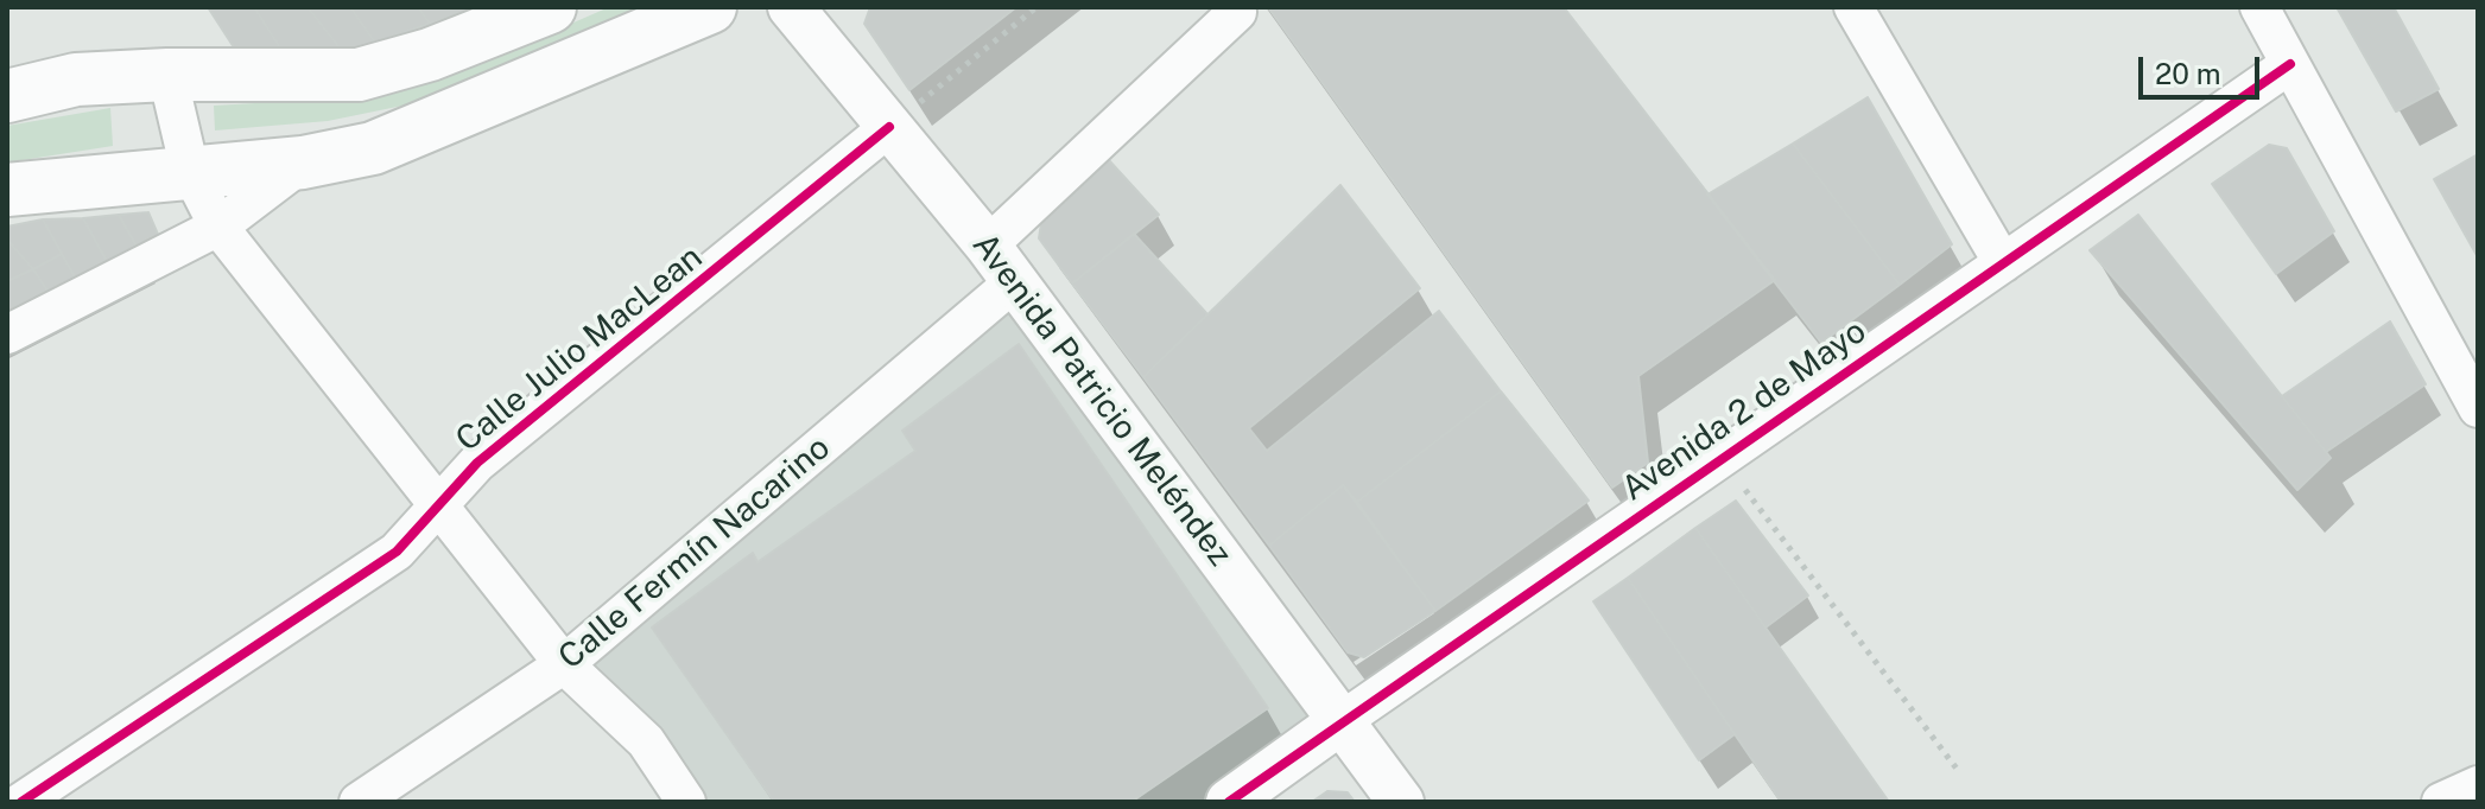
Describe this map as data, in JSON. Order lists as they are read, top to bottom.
{
  "streets": {
    "street": [
      "Calle Julio MacLean",
      "Avenida Patricio Meléndez",
      "Avenida 2 de Mayo",
      "Calle Fermín Nacarino"
    ]
  },
  "crossings": [
    ["Calle Julio MacLean", "Avenida Patricio Meléndez"],
    ["Avenida Patricio Meléndez", "Avenida 2 de Mayo"],
    ["Avenida Patricio Meléndez", "Calle Fermín Nacarino"]
  ],
  "scale_bar": "20 m"
}
